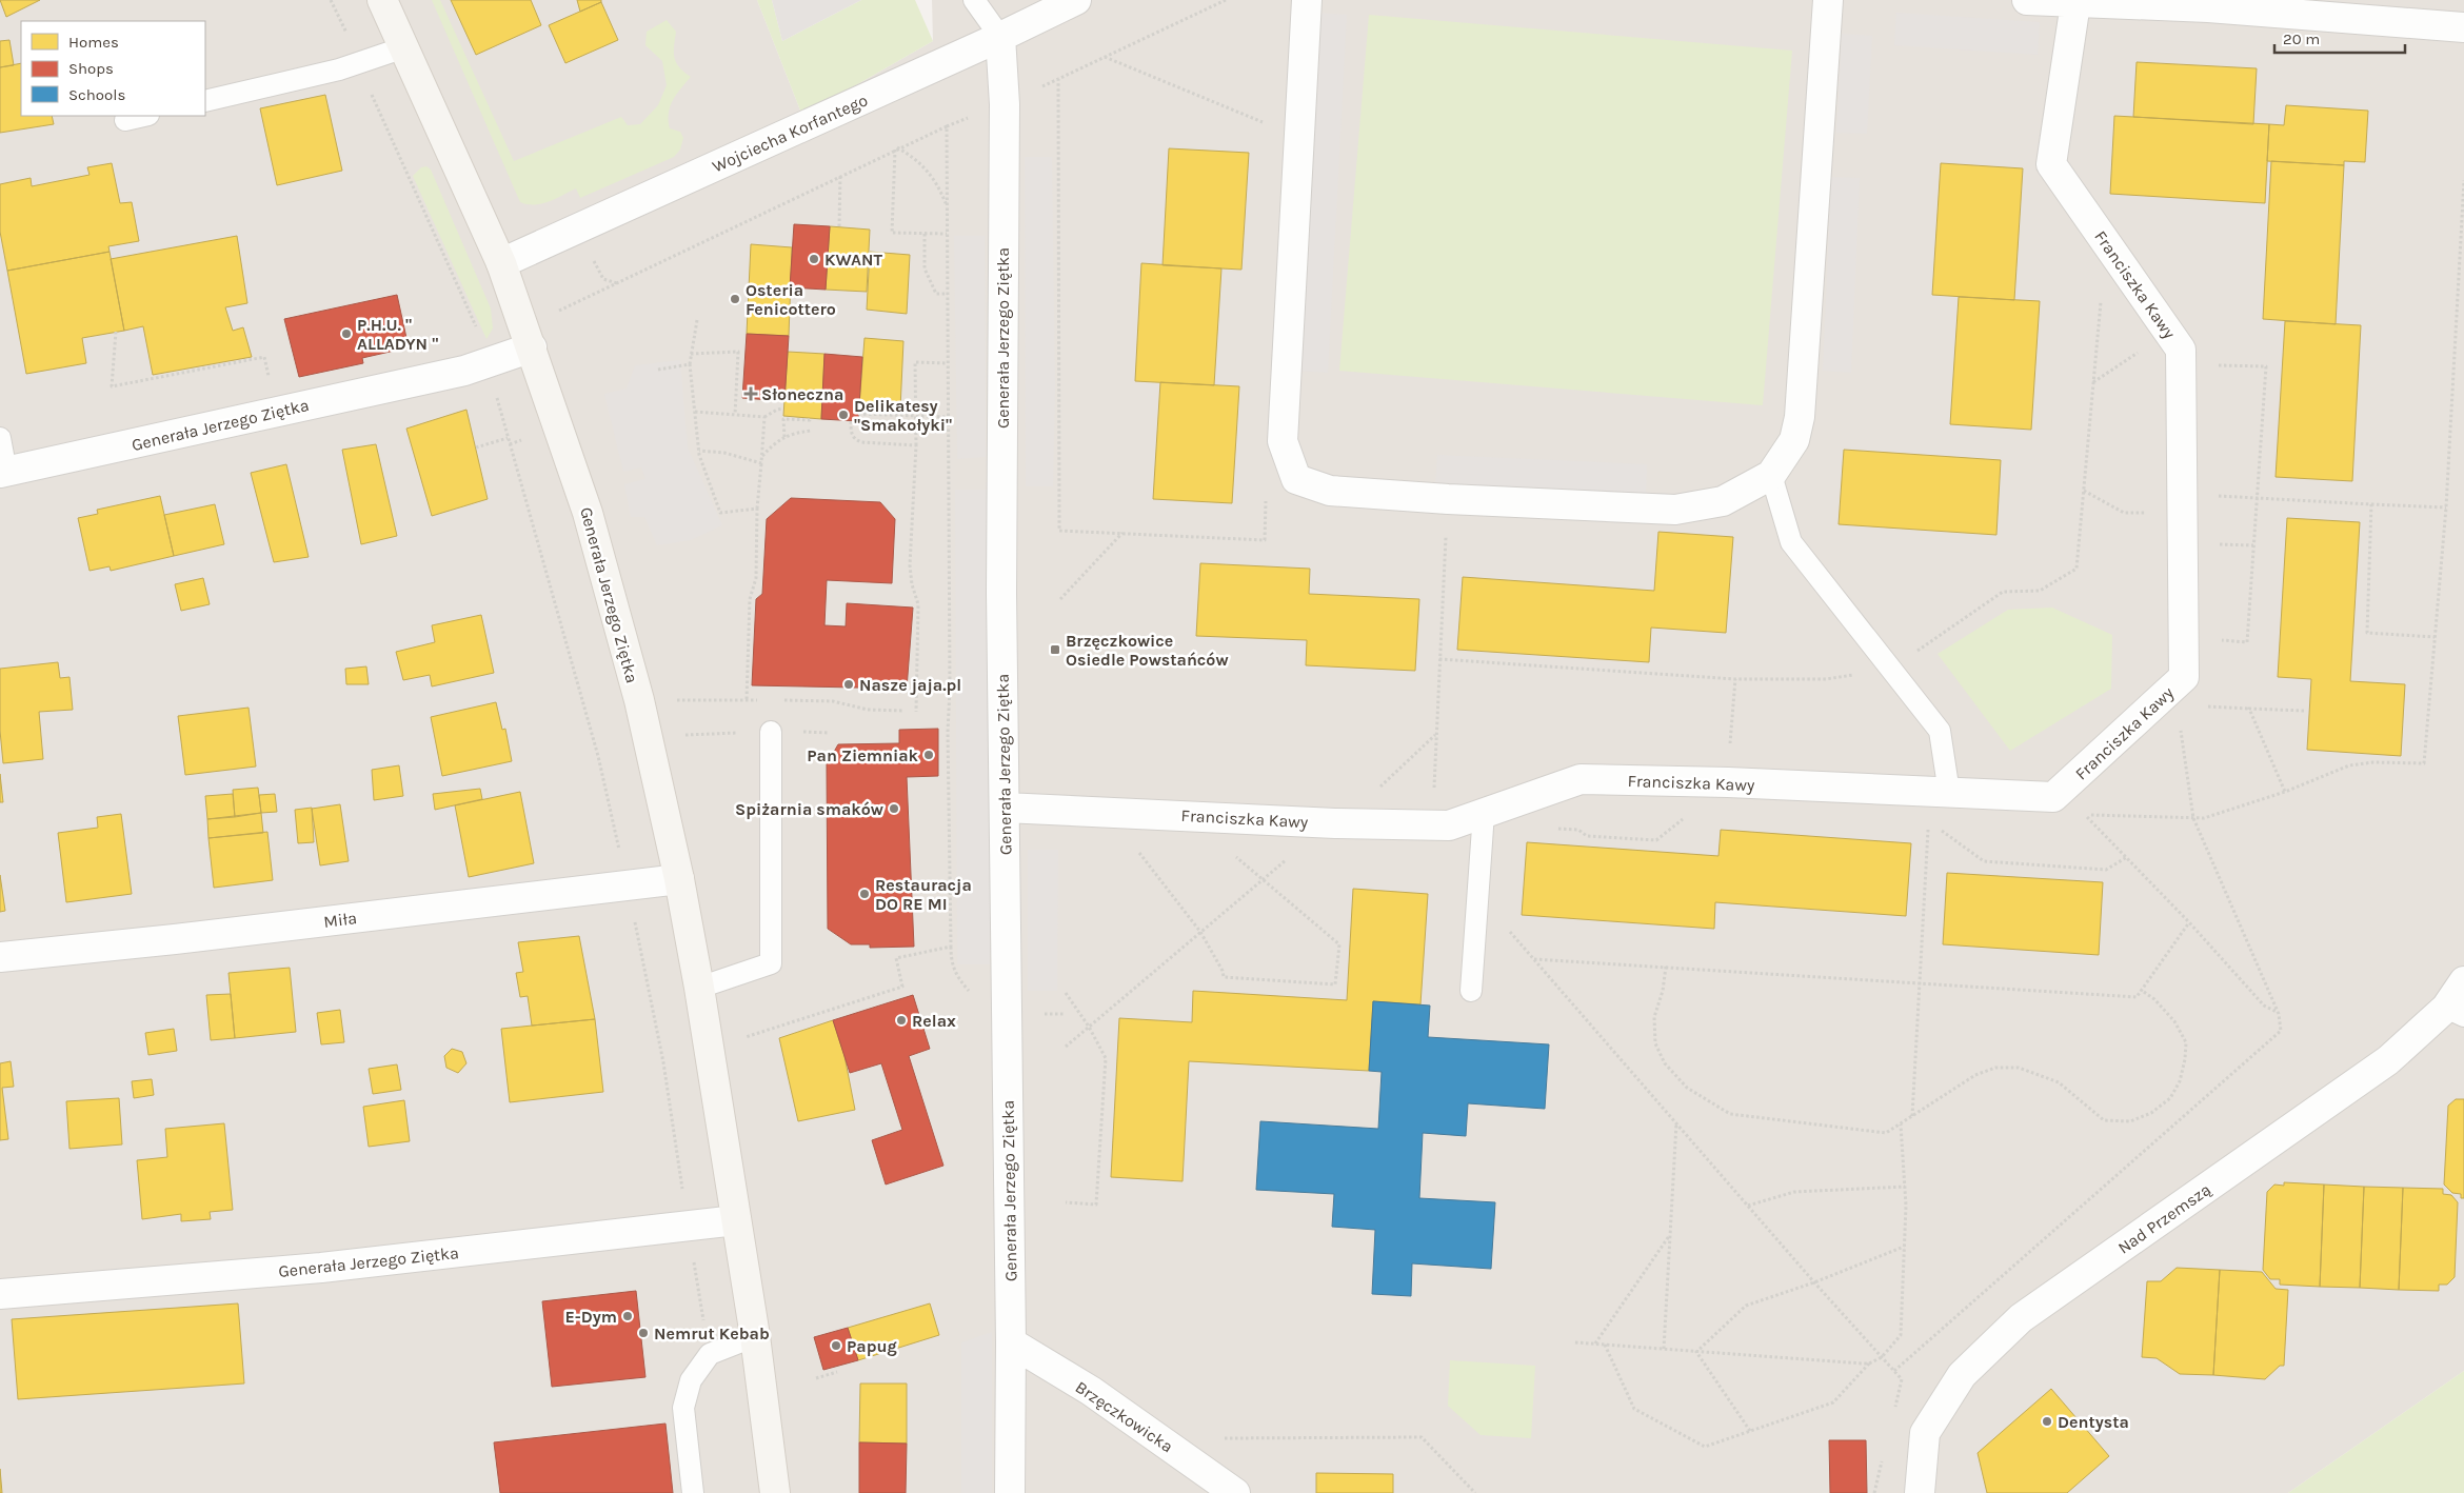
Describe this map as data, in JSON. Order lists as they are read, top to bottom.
{
  "streets": {
    "main road": ["Generała Jerzego Ziętka"],
    "street": [
      "Wojciecha Korfantego",
      "Franciszka Kawy",
      "Miła",
      "Nad Przemszą",
      "Brzęczkowicka"
    ]
  },
  "crossings": [
    ["Wojciecha Korfantego", "Generała Jerzego Ziętka"],
    ["Franciszka Kawy", "Generała Jerzego Ziętka"],
    ["Generała Jerzego Ziętka", "Miła"],
    ["Generała Jerzego Ziętka", "Brzęczkowicka"]
  ],
  "places": {
    "other": [
      "KWANT",
      "Osteria Fenicottero",
      "P.H.U. \" ALLADYN \"",
      "Delikatesy \"Smakołyki\"",
      "Nasze jaja.pl",
      "Pan Ziemniak",
      "Spiżarnia smaków",
      "Restauracja DO RE MI",
      "Relax",
      "E-Dym",
      "Nemrut Kebab",
      "Papug",
      "Dentysta"
    ],
    "health": ["Słoneczna"],
    "transit": ["Brzęczkowice Osiedle Powstańców"]
  },
  "legend": ["Homes", "Shops", "Schools"],
  "scale_bar": "20 m"
}
